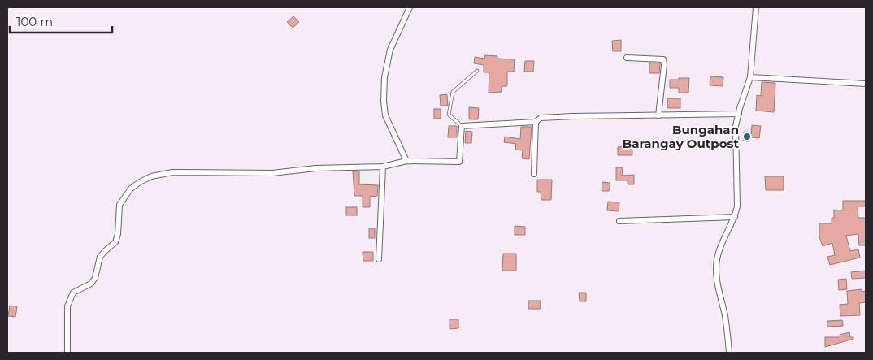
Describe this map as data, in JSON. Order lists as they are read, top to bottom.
{
  "places": ["Bungahan Barangay Outpost"],
  "scale_bar": "100 m"
}
